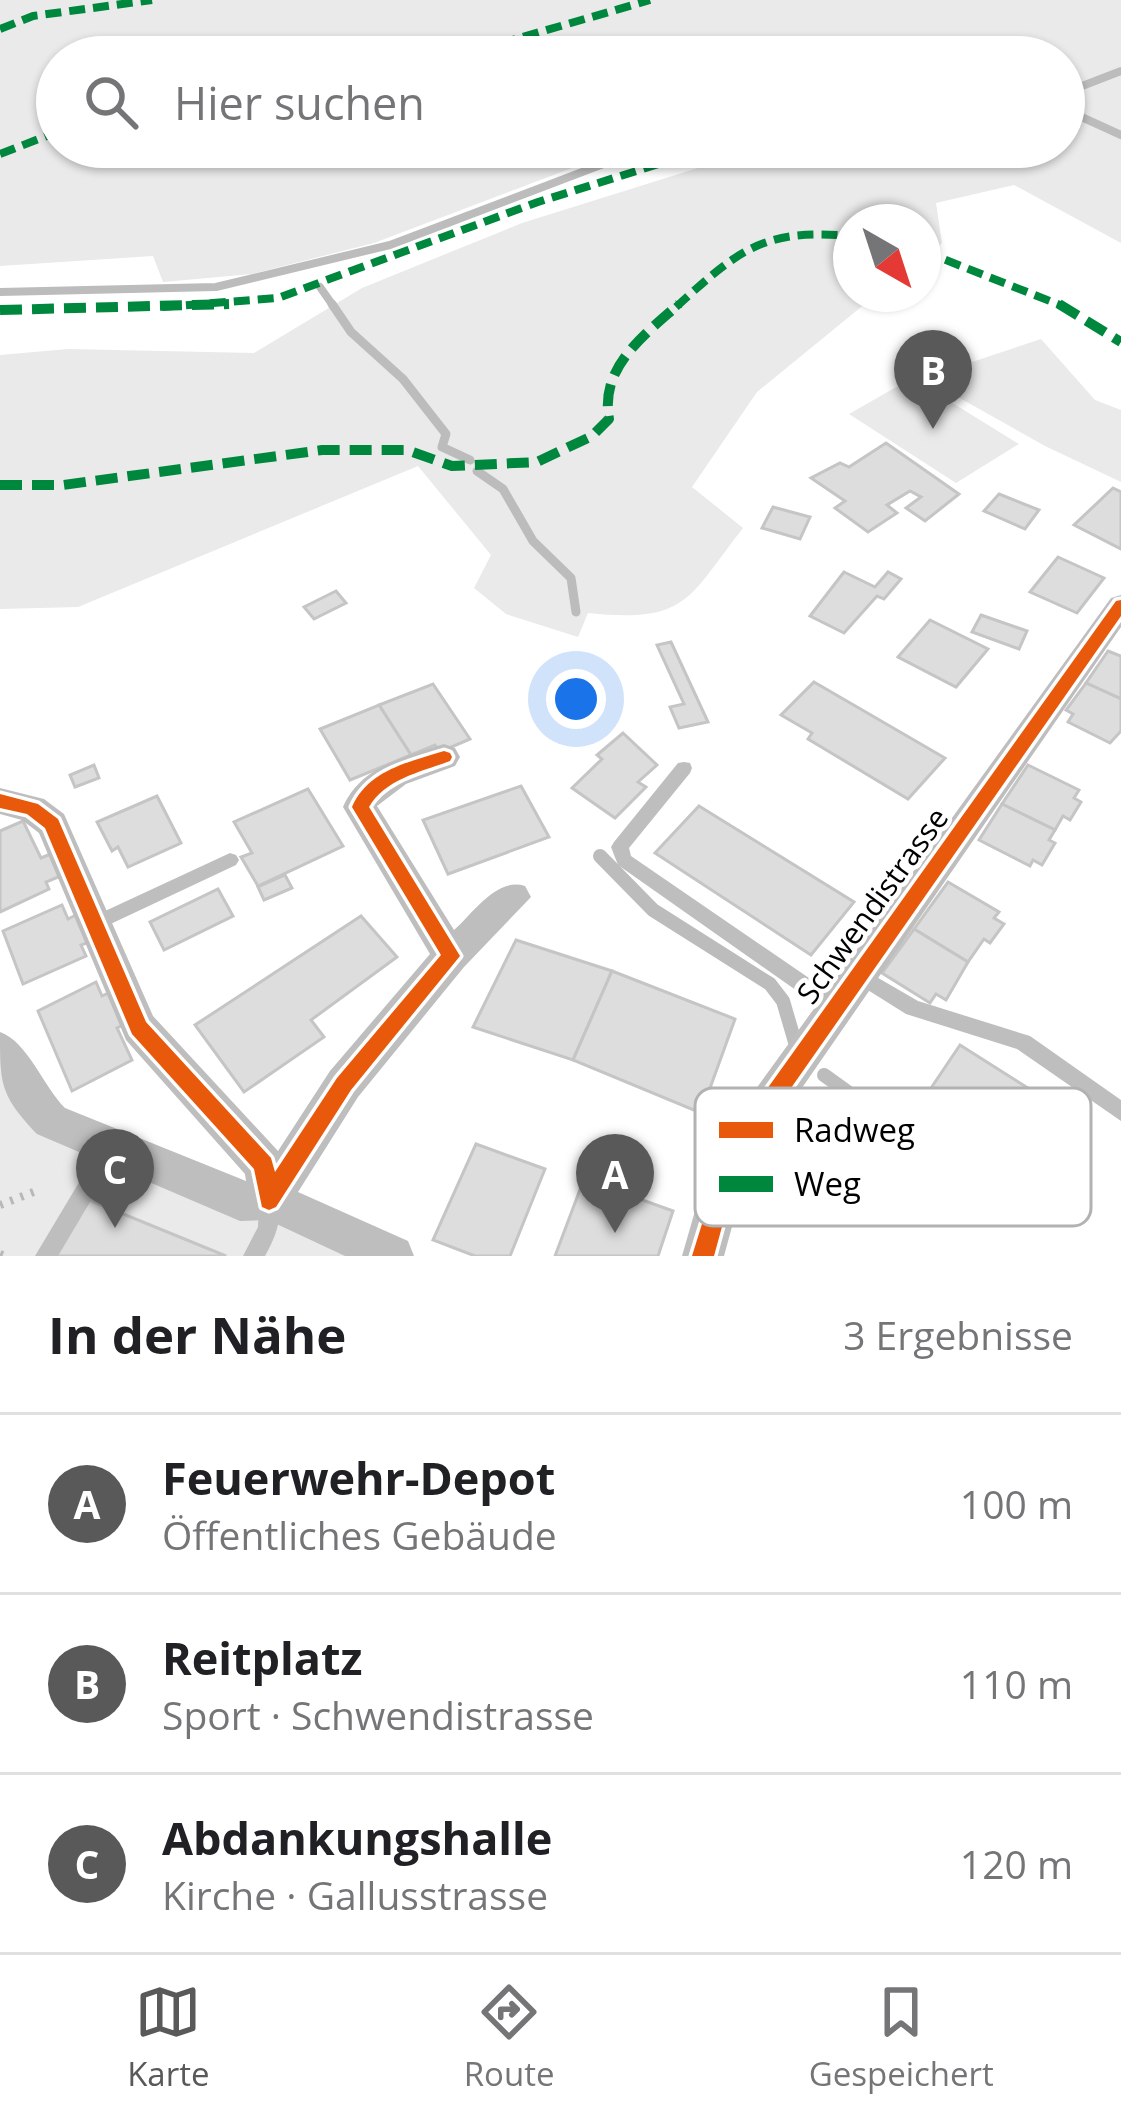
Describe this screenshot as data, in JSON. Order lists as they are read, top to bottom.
{
  "streets": {
    "street": ["Schwendistrasse"]
  },
  "legend": ["Radweg", "Weg"],
  "north": "bottom right",
  "page": {
    "search": "Hier suchen",
    "pins": ["B", "C", "A"],
    "heading": ["In der Nähe", "3 Ergebnisse"],
    "list": [
      {
        "mark": "A",
        "name": "Feuerwehr-Depot",
        "note": "Öffentliches Gebäude",
        "value": "100 m"
      },
      {
        "mark": "B",
        "name": "Reitplatz",
        "note": "Sport · Schwendistrasse",
        "value": "110 m"
      },
      {
        "mark": "C",
        "name": "Abdankungshalle",
        "note": "Kirche · Gallusstrasse",
        "value": "120 m"
      }
    ],
    "nav": ["Karte", "Route", "Gespeichert"]
  }
}
